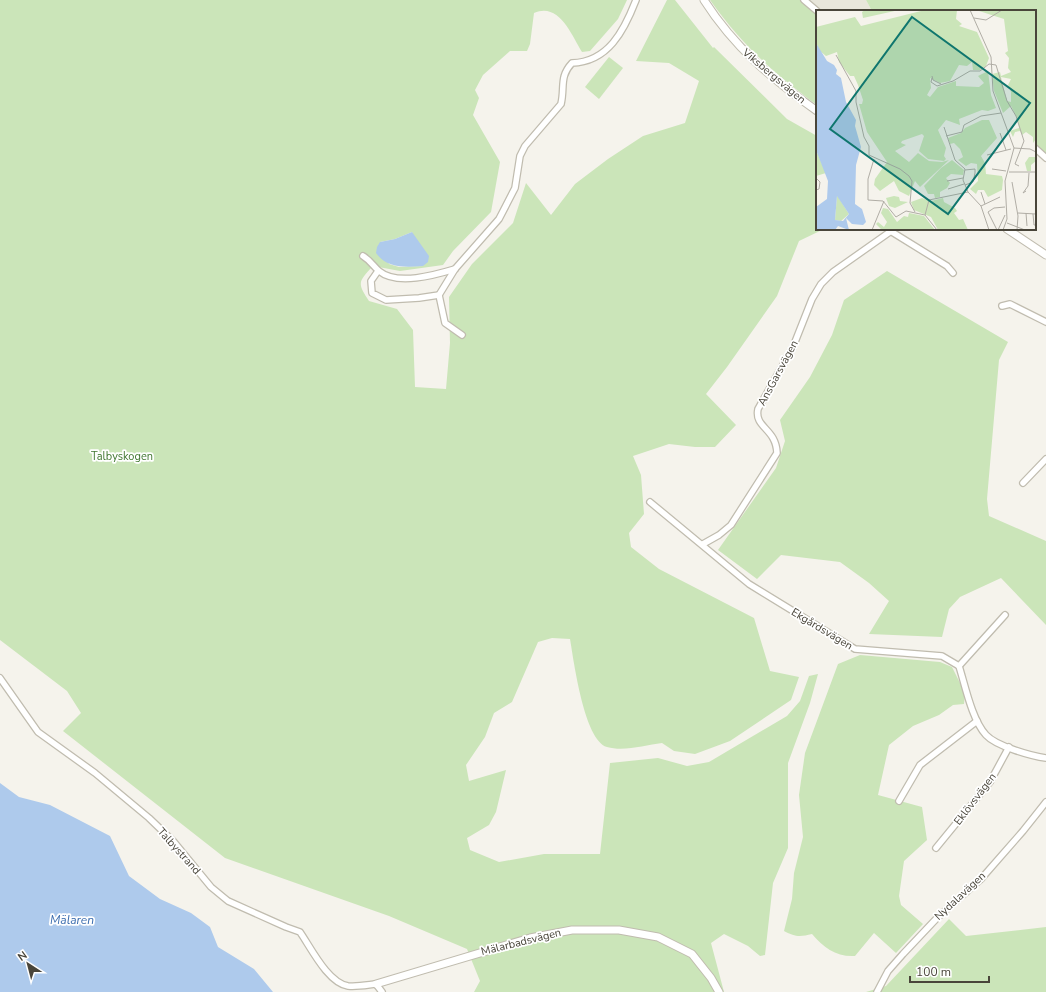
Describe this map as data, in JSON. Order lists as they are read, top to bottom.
{
  "streets": {
    "street": [
      "Viksbergsvägen",
      "AnsGarsvägen",
      "Ekgårdsvägen",
      "Eklövsvägen",
      "Talbystrand",
      "Nydalavägen",
      "Mälarbadsvägen"
    ]
  },
  "crossings": [
    ["AnsGarsvägen", "Ekgårdsvägen"],
    ["Talbystrand", "Mälarbadsvägen"]
  ],
  "water": ["Mälaren"],
  "parks": ["Talbyskogen"],
  "scale_bar": "100 m",
  "north": "top left"
}
